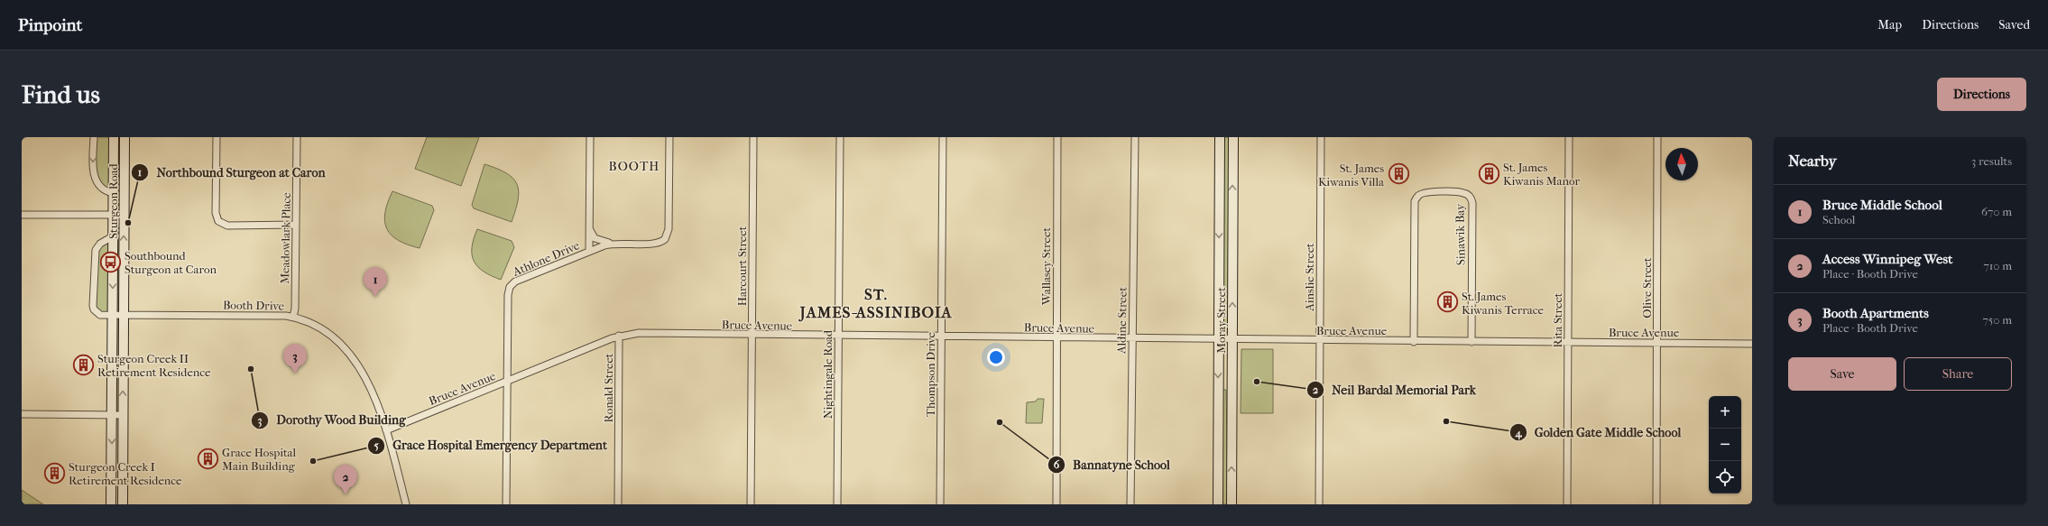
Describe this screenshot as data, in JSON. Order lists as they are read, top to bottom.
{
  "streets": {
    "main road": ["Sturgeon Road", "Moray Street"],
    "street": [
      "Sinawik Bay",
      "Meadowlark Place",
      "Athlone Drive",
      "Harcourt Street",
      "Wallasey Street",
      "Ainslie Street",
      "Olive Street",
      "Booth Drive",
      "Aldine Street",
      "Rita Street",
      "Bruce Avenue",
      "Nightingale Road",
      "Thompson Drive",
      "Ronald Street"
    ]
  },
  "crossings": [
    ["Sturgeon Road", "Booth Drive"],
    ["Sinawik Bay", "Bruce Avenue"],
    ["Meadowlark Place", "Booth Drive"],
    ["Athlone Drive", "Bruce Avenue"],
    ["Harcourt Street", "Bruce Avenue"],
    ["Wallasey Street", "Bruce Avenue"],
    ["Ainslie Street", "Bruce Avenue"],
    ["Olive Street", "Bruce Avenue"],
    ["Booth Drive", "Bruce Avenue"],
    ["Aldine Street", "Bruce Avenue"],
    ["Moray Street", "Bruce Avenue"],
    ["Rita Street", "Bruce Avenue"],
    ["Bruce Avenue", "Nightingale Road"],
    ["Bruce Avenue", "Thompson Drive"],
    ["Bruce Avenue", "Ronald Street"]
  ],
  "districts": ["BOOTH", "ST. JAMES-ASSINIBOIA"],
  "places": {
    "building": [
      "St. James Kiwanis Manor",
      "St. James Kiwanis Villa",
      "St. James Kiwanis Terrace",
      "Sturgeon Creek II Retirement Residence",
      "Grace Hospital Main Building",
      "Sturgeon Creek I Retirement Residence"
    ],
    "other": [
      "Northbound Sturgeon at Caron",
      "Dorothy Wood Building",
      "Neil Bardal Memorial Park",
      "Golden Gate Middle School",
      "Bannatyne School",
      "Grace Hospital Emergency Department"
    ],
    "bus stop": ["Southbound Sturgeon at Caron"]
  },
  "north": "top",
  "page": {
    "header": "Pinpoint",
    "nav": ["Map", "Directions", "Saved"],
    "buttons": [
      "Directions",
      ["Save", "Share"]
    ],
    "title": "Find us",
    "heading": ["Nearby", "3 results"],
    "list": [
      {
        "mark": "1",
        "name": "Bruce Middle School",
        "note": "School",
        "value": "670 m"
      },
      {
        "mark": "2",
        "name": "Access Winnipeg West",
        "note": "Place · Booth Drive",
        "value": "710 m"
      },
      {
        "mark": "3",
        "name": "Booth Apartments",
        "note": "Place · Booth Drive",
        "value": "750 m"
      }
    ],
    "pins": ["1", "3", "2"],
    "map_buttons": ["+", "−"]
  }
}
